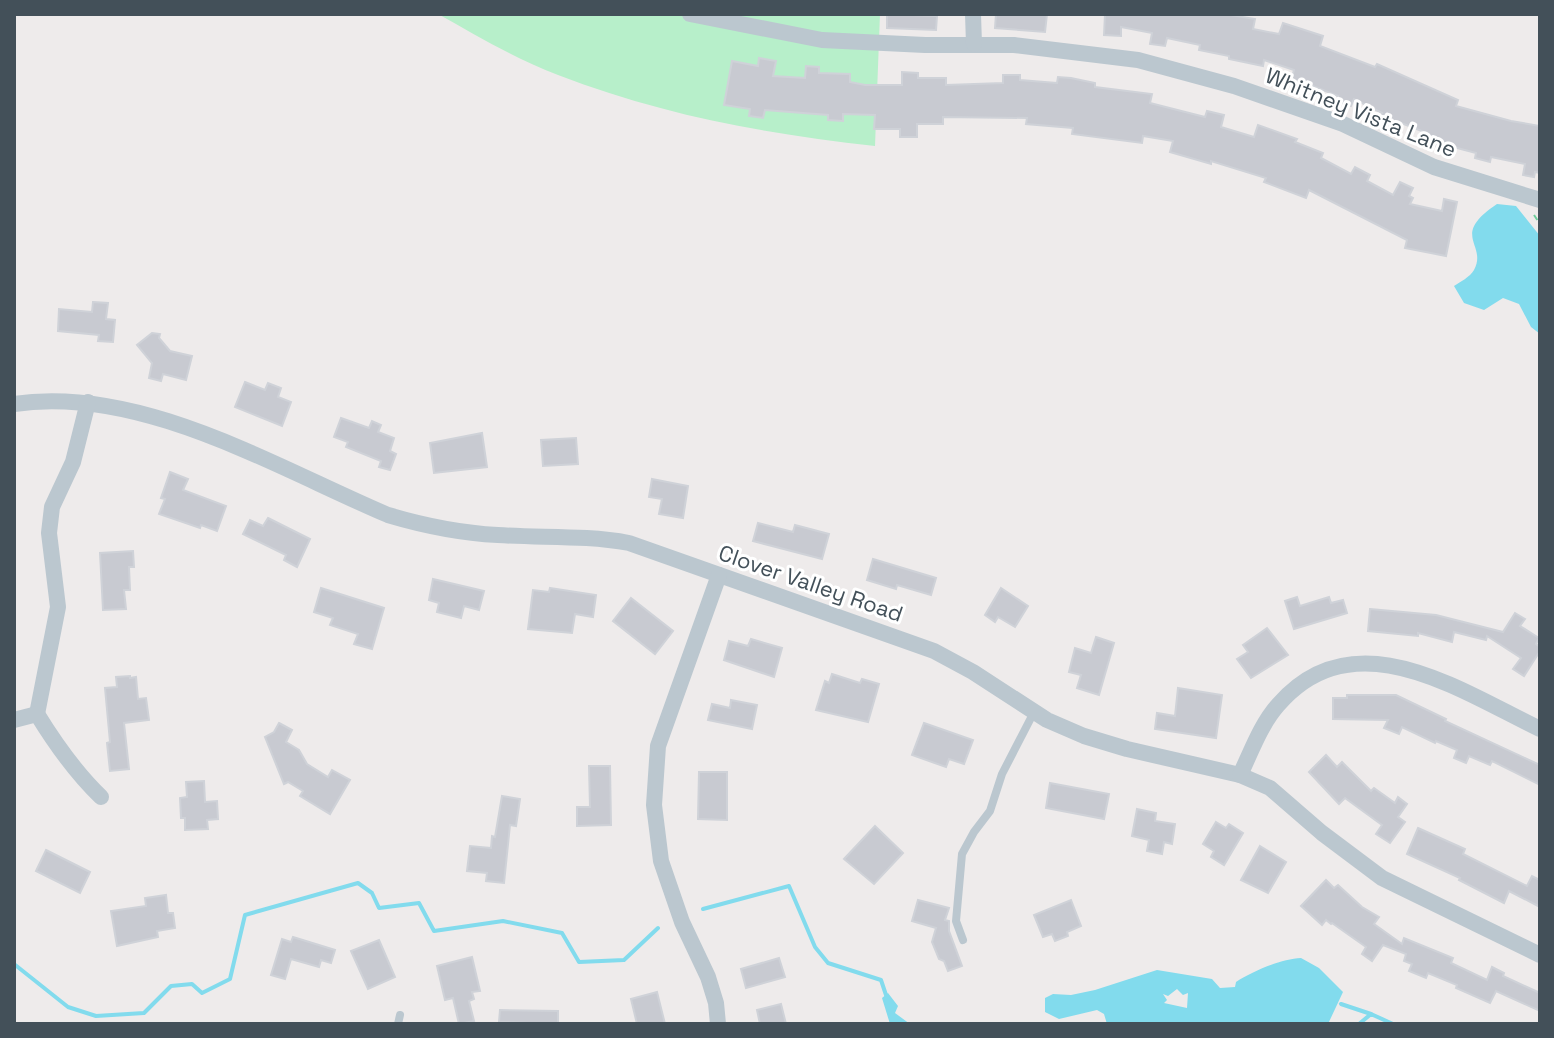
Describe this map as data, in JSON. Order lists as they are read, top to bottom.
{
  "streets": {
    "street": ["Whitney Vista Lane", "Clover Valley Road"]
  }
}
